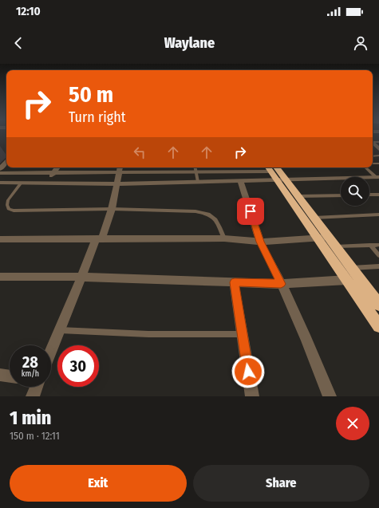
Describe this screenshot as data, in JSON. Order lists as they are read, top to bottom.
{
  "page": {
    "status": "12:10",
    "header": "Waylane",
    "turn": ["50 m", "Turn right"],
    "speed": "28 km/h",
    "limit": "30",
    "heading": ["1 min", "150 m · 12:11"],
    "buttons": ["Exit", "Share"]
  }
}
